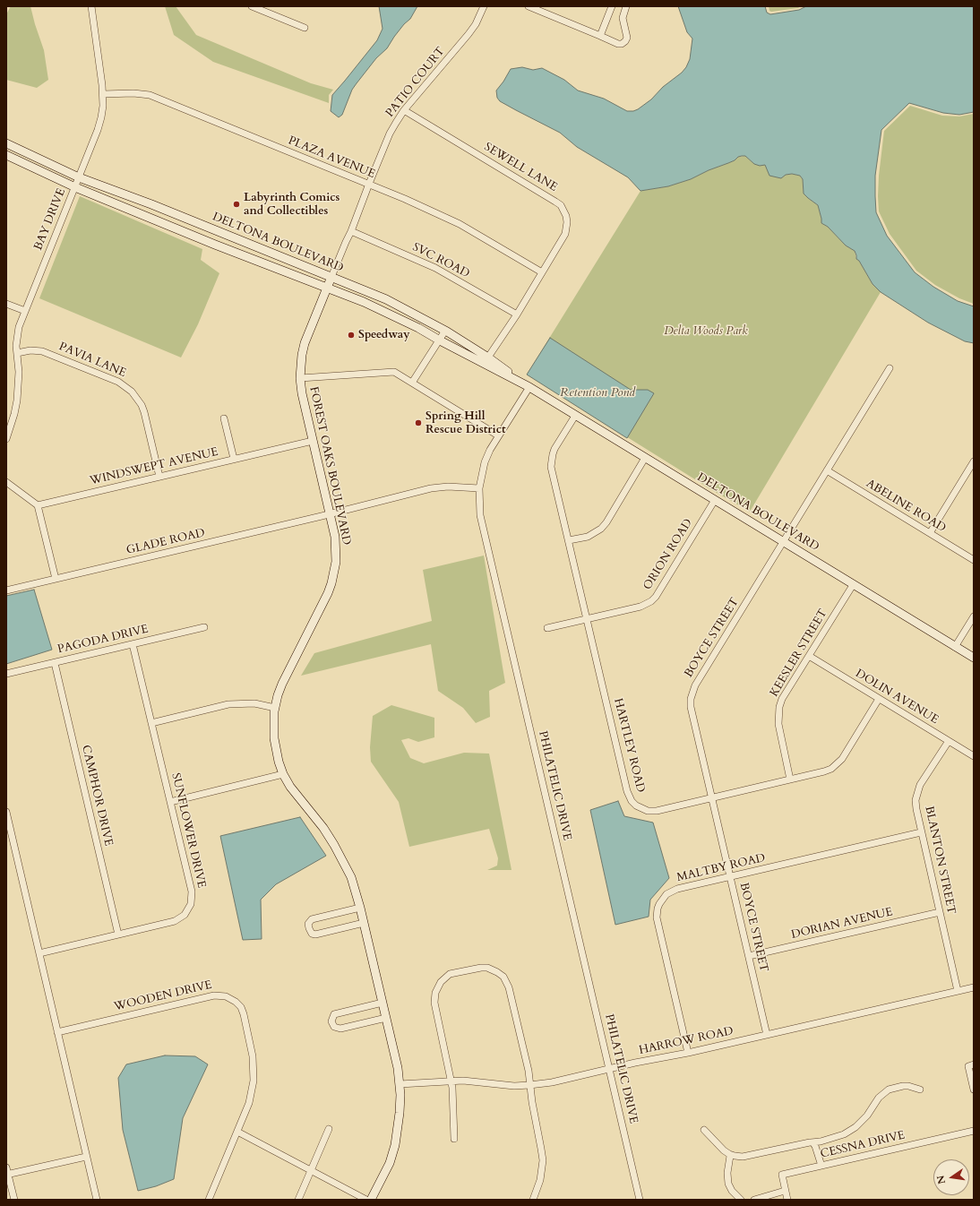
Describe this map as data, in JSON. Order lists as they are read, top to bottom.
{
  "streets": {
    "main road": ["DELTONA BOULEVARD", "FOREST OAKS BOULEVARD"],
    "street": [
      "PATIO COURT",
      "PLAZA AVENUE",
      "SEWELL LANE",
      "BAY DRIVE",
      "SVC ROAD",
      "PAVIA LANE",
      "WINDSWEPT AVENUE",
      "ABELINE ROAD",
      "GLADE ROAD",
      "ORION ROAD",
      "BOYCE STREET",
      "PAGODA DRIVE",
      "KEESLER STREET",
      "DOLIN AVENUE",
      "HARTLEY ROAD",
      "PHILATELIC DRIVE",
      "CAMPHOR DRIVE",
      "SUNFLOWER DRIVE",
      "BLANTON STREET",
      "MALTBY ROAD",
      "DORIAN AVENUE",
      "WOODEN DRIVE",
      "HARROW ROAD",
      "CESSNA DRIVE"
    ]
  },
  "crossings": [
    ["PATIO COURT", "PLAZA AVENUE"],
    ["PATIO COURT", "SEWELL LANE"],
    ["PATIO COURT", "DELTONA BOULEVARD"],
    ["PATIO COURT", "SVC ROAD"],
    ["PATIO COURT", "FOREST OAKS BOULEVARD"],
    ["PLAZA AVENUE", "SEWELL LANE"],
    ["PLAZA AVENUE", "BAY DRIVE"],
    ["SEWELL LANE", "DELTONA BOULEVARD"],
    ["SEWELL LANE", "SVC ROAD"],
    ["BAY DRIVE", "DELTONA BOULEVARD"],
    ["BAY DRIVE", "PAVIA LANE"],
    ["DELTONA BOULEVARD", "FOREST OAKS BOULEVARD"],
    ["DELTONA BOULEVARD", "ORION ROAD"],
    ["DELTONA BOULEVARD", "BOYCE STREET"],
    ["DELTONA BOULEVARD", "KEESLER STREET"],
    ["DELTONA BOULEVARD", "HARTLEY ROAD"],
    ["DELTONA BOULEVARD", "PHILATELIC DRIVE"],
    ["PAVIA LANE", "WINDSWEPT AVENUE"],
    ["FOREST OAKS BOULEVARD", "WINDSWEPT AVENUE"],
    ["FOREST OAKS BOULEVARD", "GLADE ROAD"],
    ["FOREST OAKS BOULEVARD", "HARROW ROAD"],
    ["ABELINE ROAD", "BOYCE STREET"],
    ["GLADE ROAD", "PHILATELIC DRIVE"],
    ["ORION ROAD", "HARTLEY ROAD"],
    ["BOYCE STREET", "HARTLEY ROAD"],
    ["BOYCE STREET", "MALTBY ROAD"],
    ["BOYCE STREET", "DORIAN AVENUE"],
    ["BOYCE STREET", "HARROW ROAD"],
    ["PAGODA DRIVE", "CAMPHOR DRIVE"],
    ["PAGODA DRIVE", "SUNFLOWER DRIVE"],
    ["KEESLER STREET", "DOLIN AVENUE"],
    ["KEESLER STREET", "HARTLEY ROAD"],
    ["DOLIN AVENUE", "HARTLEY ROAD"],
    ["DOLIN AVENUE", "BLANTON STREET"],
    ["PHILATELIC DRIVE", "HARROW ROAD"],
    ["CAMPHOR DRIVE", "SUNFLOWER DRIVE"],
    ["BLANTON STREET", "MALTBY ROAD"],
    ["BLANTON STREET", "DORIAN AVENUE"],
    ["BLANTON STREET", "HARROW ROAD"],
    ["MALTBY ROAD", "HARROW ROAD"]
  ],
  "water": ["Retention Pond"],
  "parks": ["Delta Woods Park"],
  "places": ["Labyrinth Comics and Collectibles", "Speedway", "Spring Hill Rescue District"],
  "north": "left"
}
